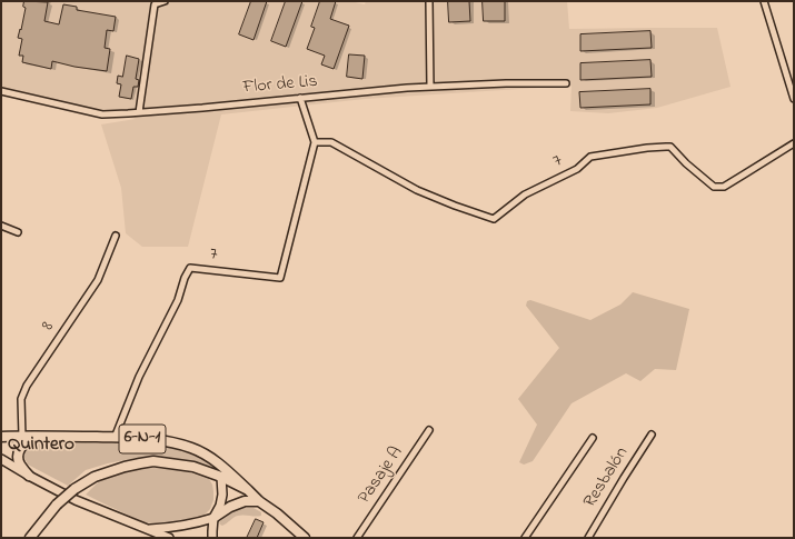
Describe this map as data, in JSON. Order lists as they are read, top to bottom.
{
  "streets": {
    "main road": ["6-N-1"],
    "street": [
      "Flor de Lis",
      "7",
      "8",
      "Pasaje A",
      "Resbalón"
    ]
  },
  "crossings": [
    ["7", "6-N-1"],
    ["8", "6-N-1"]
  ],
  "districts": ["Quintero"]
}
